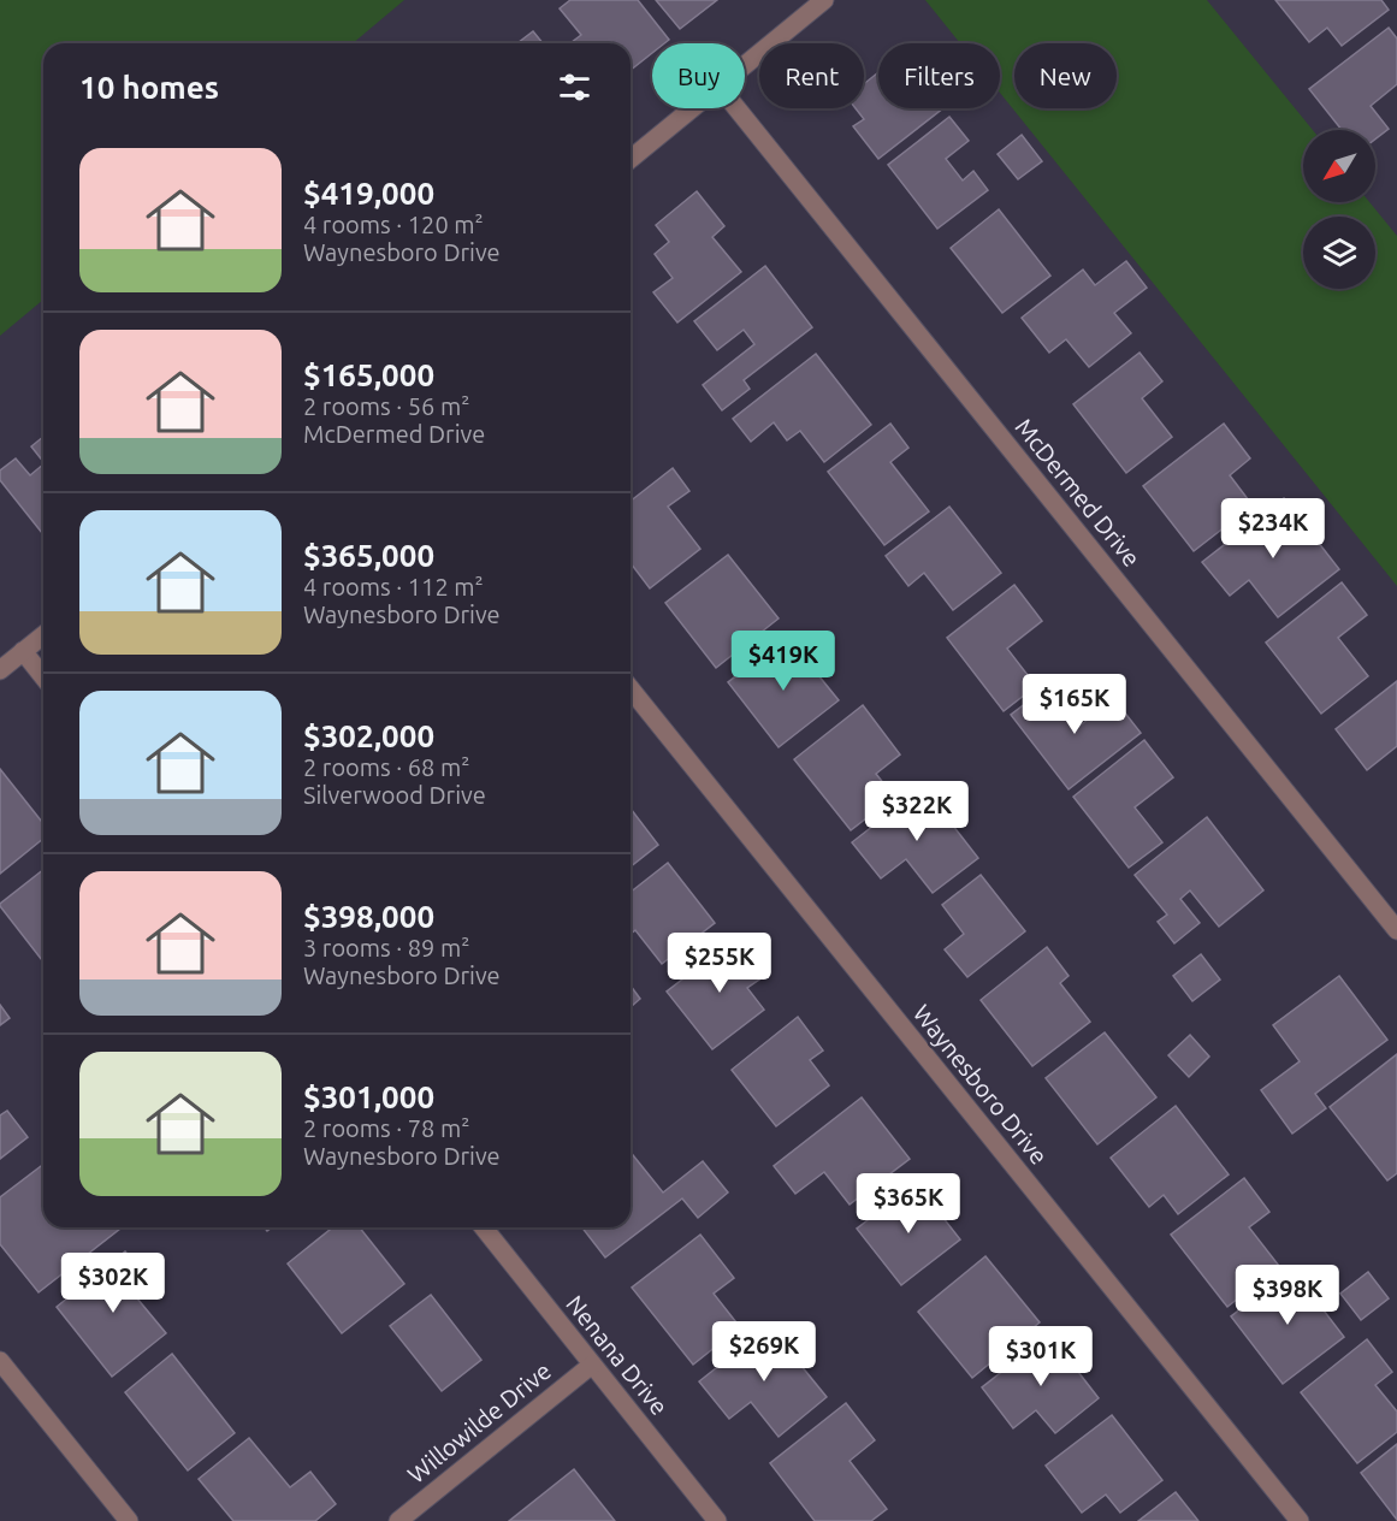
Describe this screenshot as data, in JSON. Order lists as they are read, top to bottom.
{
  "streets": {
    "street": [
      "McDermed Drive",
      "Waynesboro Drive",
      "Nenana Drive",
      "Willowilde Drive"
    ]
  },
  "crossings": [
    ["Nenana Drive", "Willowilde Drive"]
  ],
  "north": "bottom left",
  "page": {
    "chip": [
      "Buy",
      "Rent",
      "Filters",
      "New"
    ],
    "heading": "10 homes",
    "list": [
      {
        "name": "$419,000",
        "note": "4 rooms · 120 m² · Waynesboro Drive"
      },
      {
        "name": "$165,000",
        "note": "2 rooms · 56 m² · McDermed Drive"
      },
      {
        "name": "$365,000",
        "note": "4 rooms · 112 m² · Waynesboro Drive"
      },
      {
        "name": "$302,000",
        "note": "2 rooms · 68 m² · Silverwood Drive"
      },
      {
        "name": "$398,000",
        "note": "3 rooms · 89 m² · Waynesboro Drive"
      },
      {
        "name": "$301,000",
        "note": "2 rooms · 78 m² · Waynesboro Drive"
      }
    ],
    "price": [
      "$234K",
      "$419K",
      "$165K",
      "$322K",
      "$255K",
      "$365K",
      "$302K",
      "$398K",
      "$269K",
      "$301K"
    ]
  }
}
